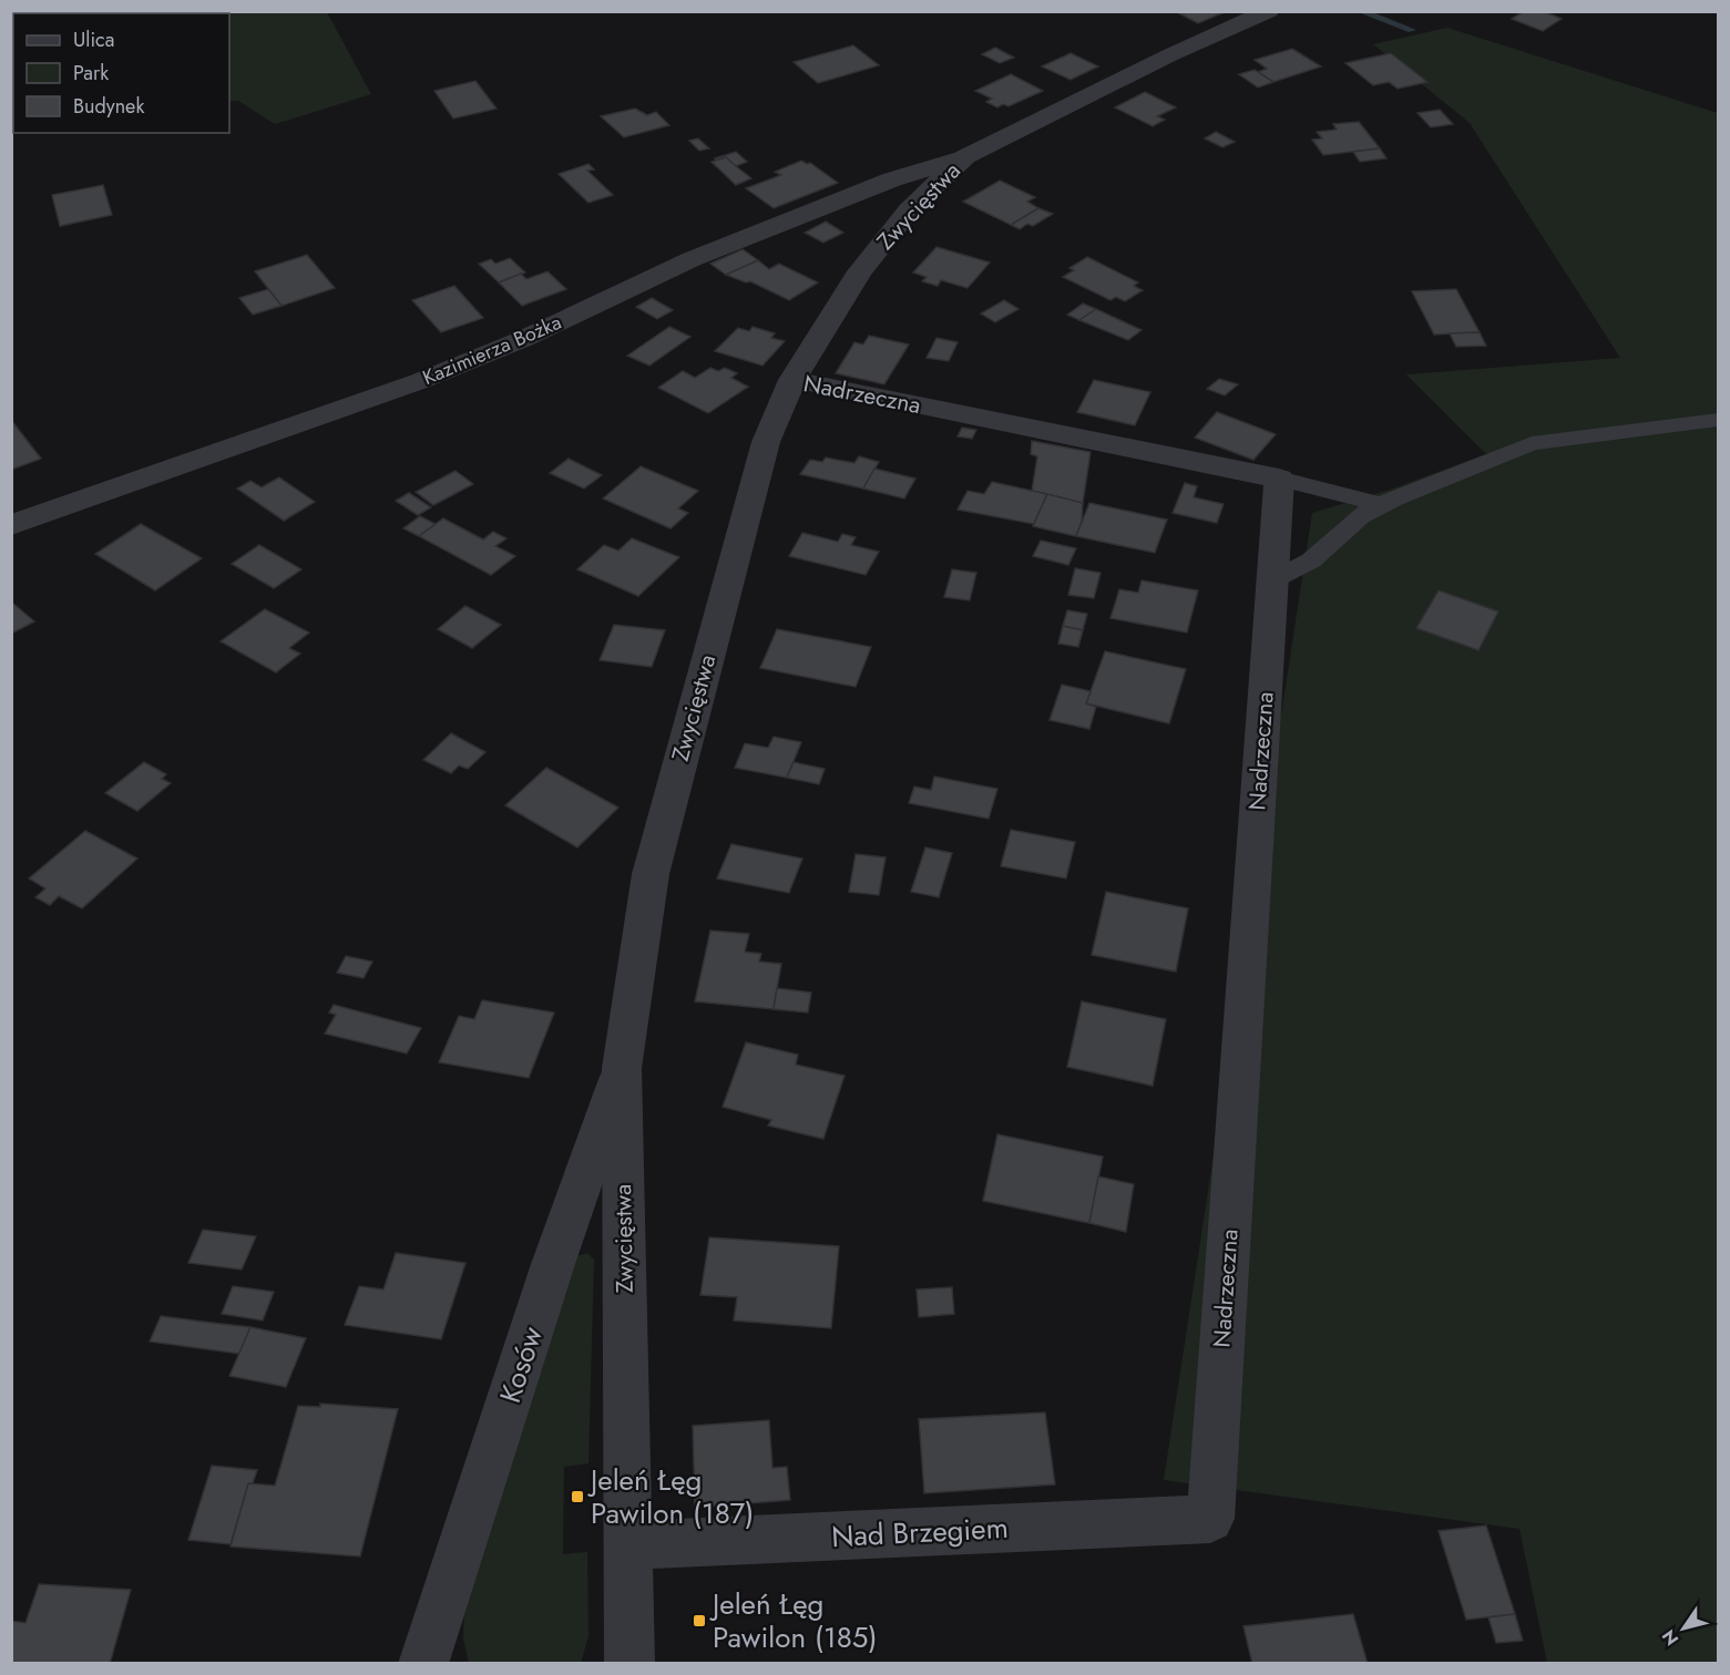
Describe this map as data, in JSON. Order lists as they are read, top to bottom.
{
  "streets": {
    "street": [
      "Zwycięstwa",
      "Kazimierza Bożka",
      "Nadrzeczna",
      "Kosów",
      "Nad Brzegiem"
    ]
  },
  "crossings": [
    ["Zwycięstwa", "Kazimierza Bożka"],
    ["Zwycięstwa", "Nadrzeczna"],
    ["Zwycięstwa", "Kosów"],
    ["Zwycięstwa", "Nad Brzegiem"],
    ["Nadrzeczna", "Nad Brzegiem"]
  ],
  "places": {
    "transit": ["Jeleń Łęg Pawilon (187)", "Jeleń Łęg Pawilon (185)"]
  },
  "legend": ["Ulica", "Park", "Budynek"],
  "north": "bottom left"
}
